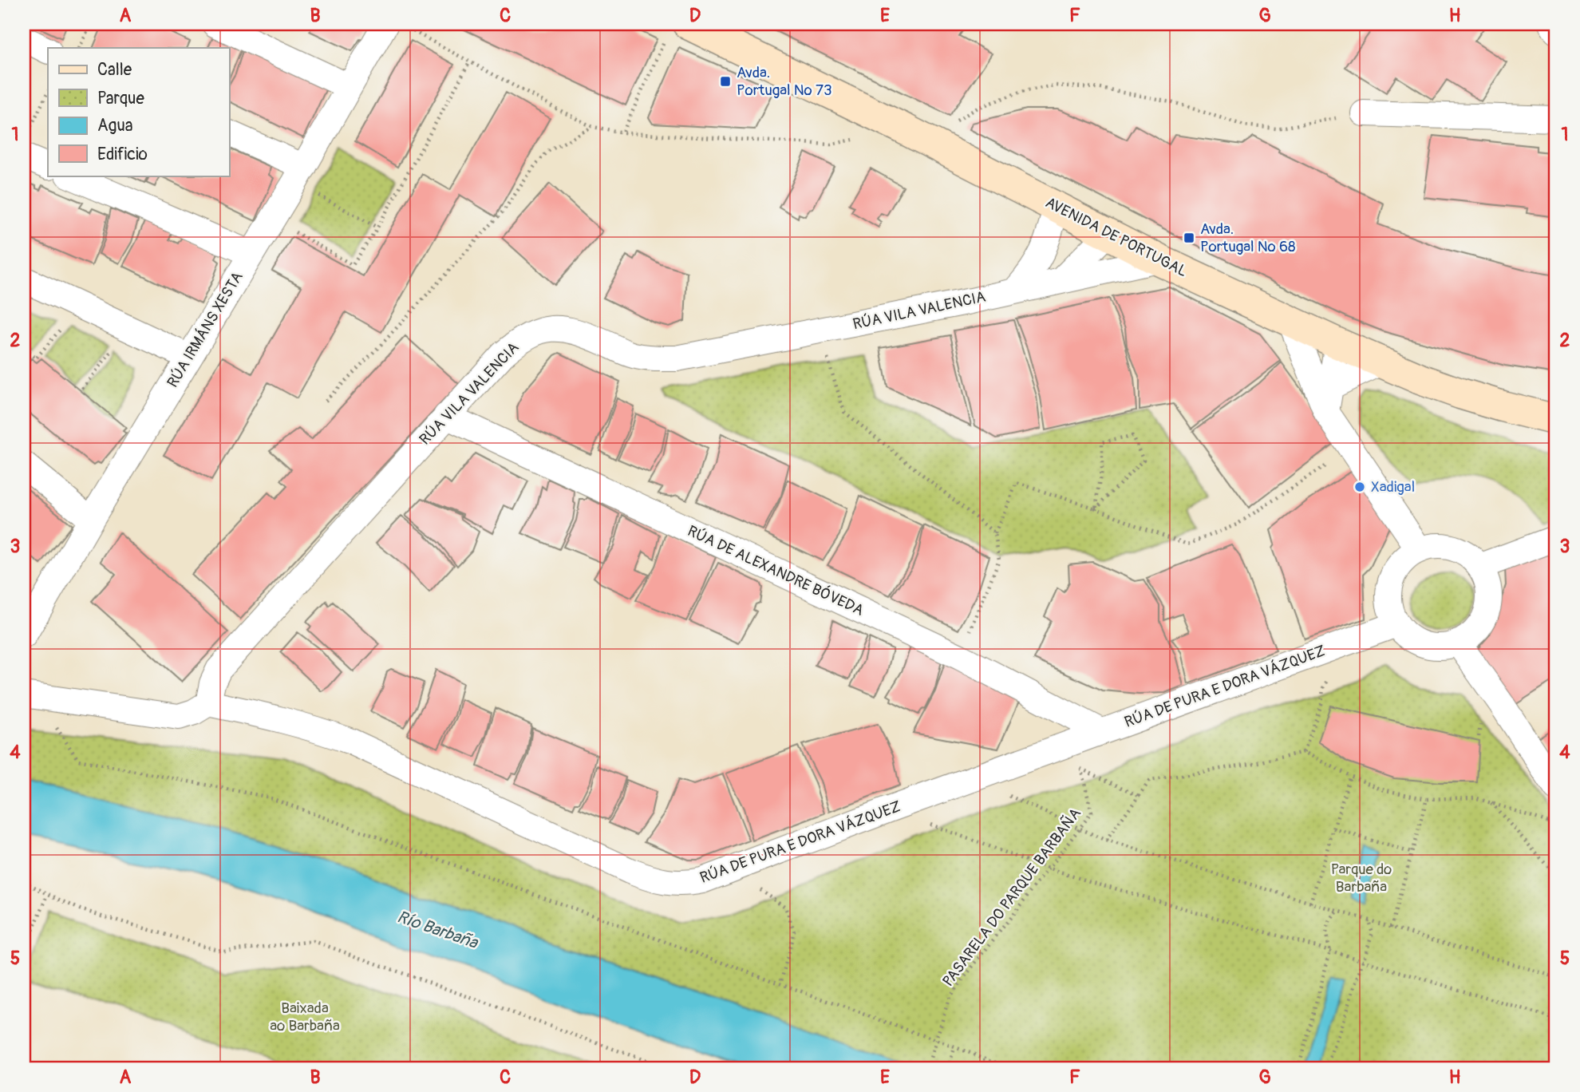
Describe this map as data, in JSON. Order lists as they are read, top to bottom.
{
  "streets": {
    "street": [
      "AVENIDA DE PORTUGAL",
      "RÚA VILA VALENCIA",
      "RÚA IRMÁNS XESTA",
      "RÚA DE ALEXANDRE BÓVEDA",
      "RÚA DE PURA E DORA VÁZQUEZ"
    ],
    "path": ["PASARELA DO PARQUE BARBAÑA"]
  },
  "crossings": [
    ["AVENIDA DE PORTUGAL", "RÚA VILA VALENCIA"],
    ["RÚA VILA VALENCIA", "RÚA DE ALEXANDRE BÓVEDA"],
    ["RÚA VILA VALENCIA", "RÚA DE PURA E DORA VÁZQUEZ"],
    ["RÚA DE ALEXANDRE BÓVEDA", "RÚA DE PURA E DORA VÁZQUEZ"]
  ],
  "water": ["Río Barbaña"],
  "parks": ["Parque do Barbaña", "Baixada ao Barbaña"],
  "places": {
    "transit": ["Avda. Portugal Nº 73", "Avda. Portugal Nº 68"],
    "other": ["Xadigal"]
  },
  "legend": [
    "Calle",
    "Parque",
    "Agua",
    "Edificio"
  ],
  "grid": {
    "columns": [
      "A",
      "B",
      "C",
      "D",
      "E",
      "F",
      "G",
      "H"
    ],
    "rows": [
      "1",
      "2",
      "3",
      "4",
      "5"
    ]
  }
}
